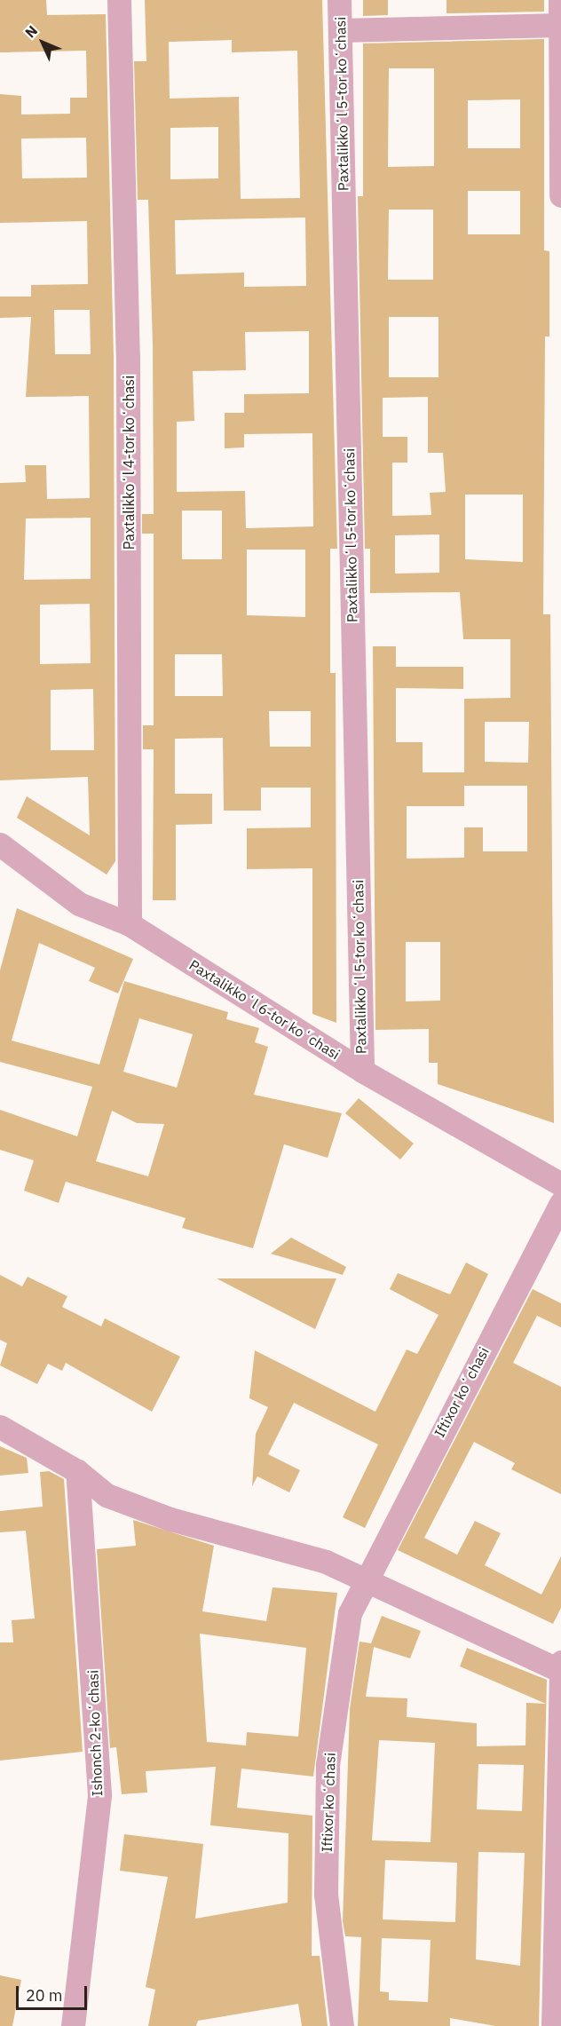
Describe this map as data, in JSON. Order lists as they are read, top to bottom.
{
  "streets": {
    "street": [
      "Paxtalikkoʻl 5-tor koʻchasi",
      "Paxtalikkoʻl 4-tor koʻchasi",
      "Paxtalikkoʻl 6-tor koʻchasi",
      "Iftixor koʻchasi",
      "Ishonch 2-koʻchasi"
    ]
  },
  "crossings": [
    ["Paxtalikkoʻl 5-tor koʻchasi", "Paxtalikkoʻl 6-tor koʻchasi"],
    ["Paxtalikkoʻl 4-tor koʻchasi", "Paxtalikkoʻl 6-tor koʻchasi"]
  ],
  "scale_bar": "20 m",
  "north": "top left"
}
